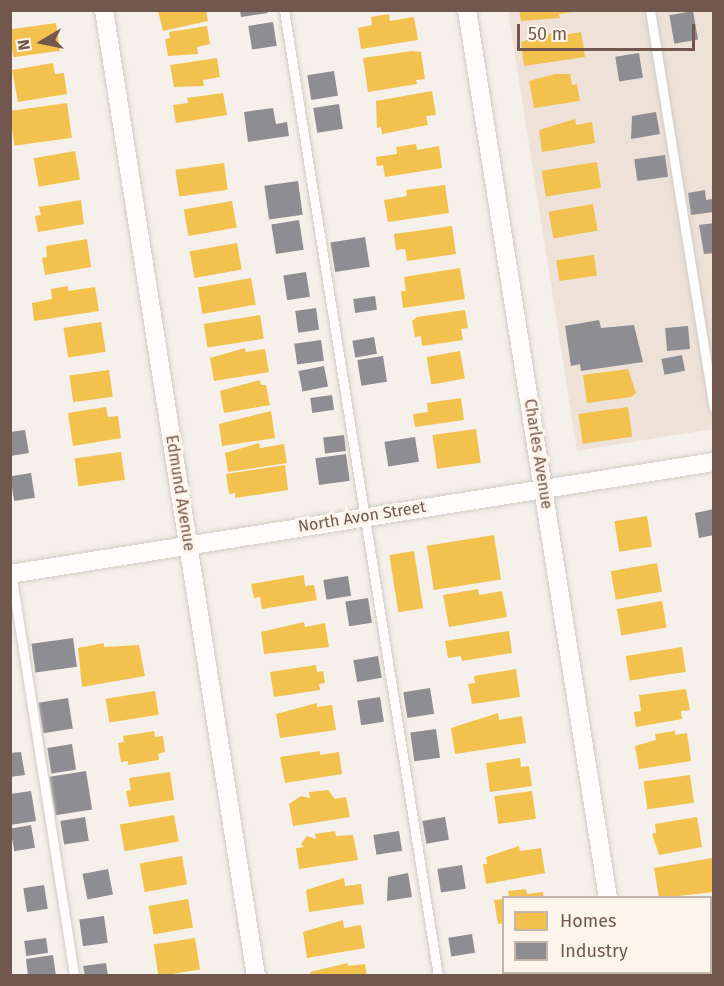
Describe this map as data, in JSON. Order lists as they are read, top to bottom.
{
  "streets": {
    "street": ["Charles Avenue", "Edmund Avenue", "North Avon Street"]
  },
  "crossings": [
    ["Charles Avenue", "North Avon Street"],
    ["Edmund Avenue", "North Avon Street"]
  ],
  "legend": ["Homes", "Industry"],
  "scale_bar": "50 m",
  "north": "left"
}
